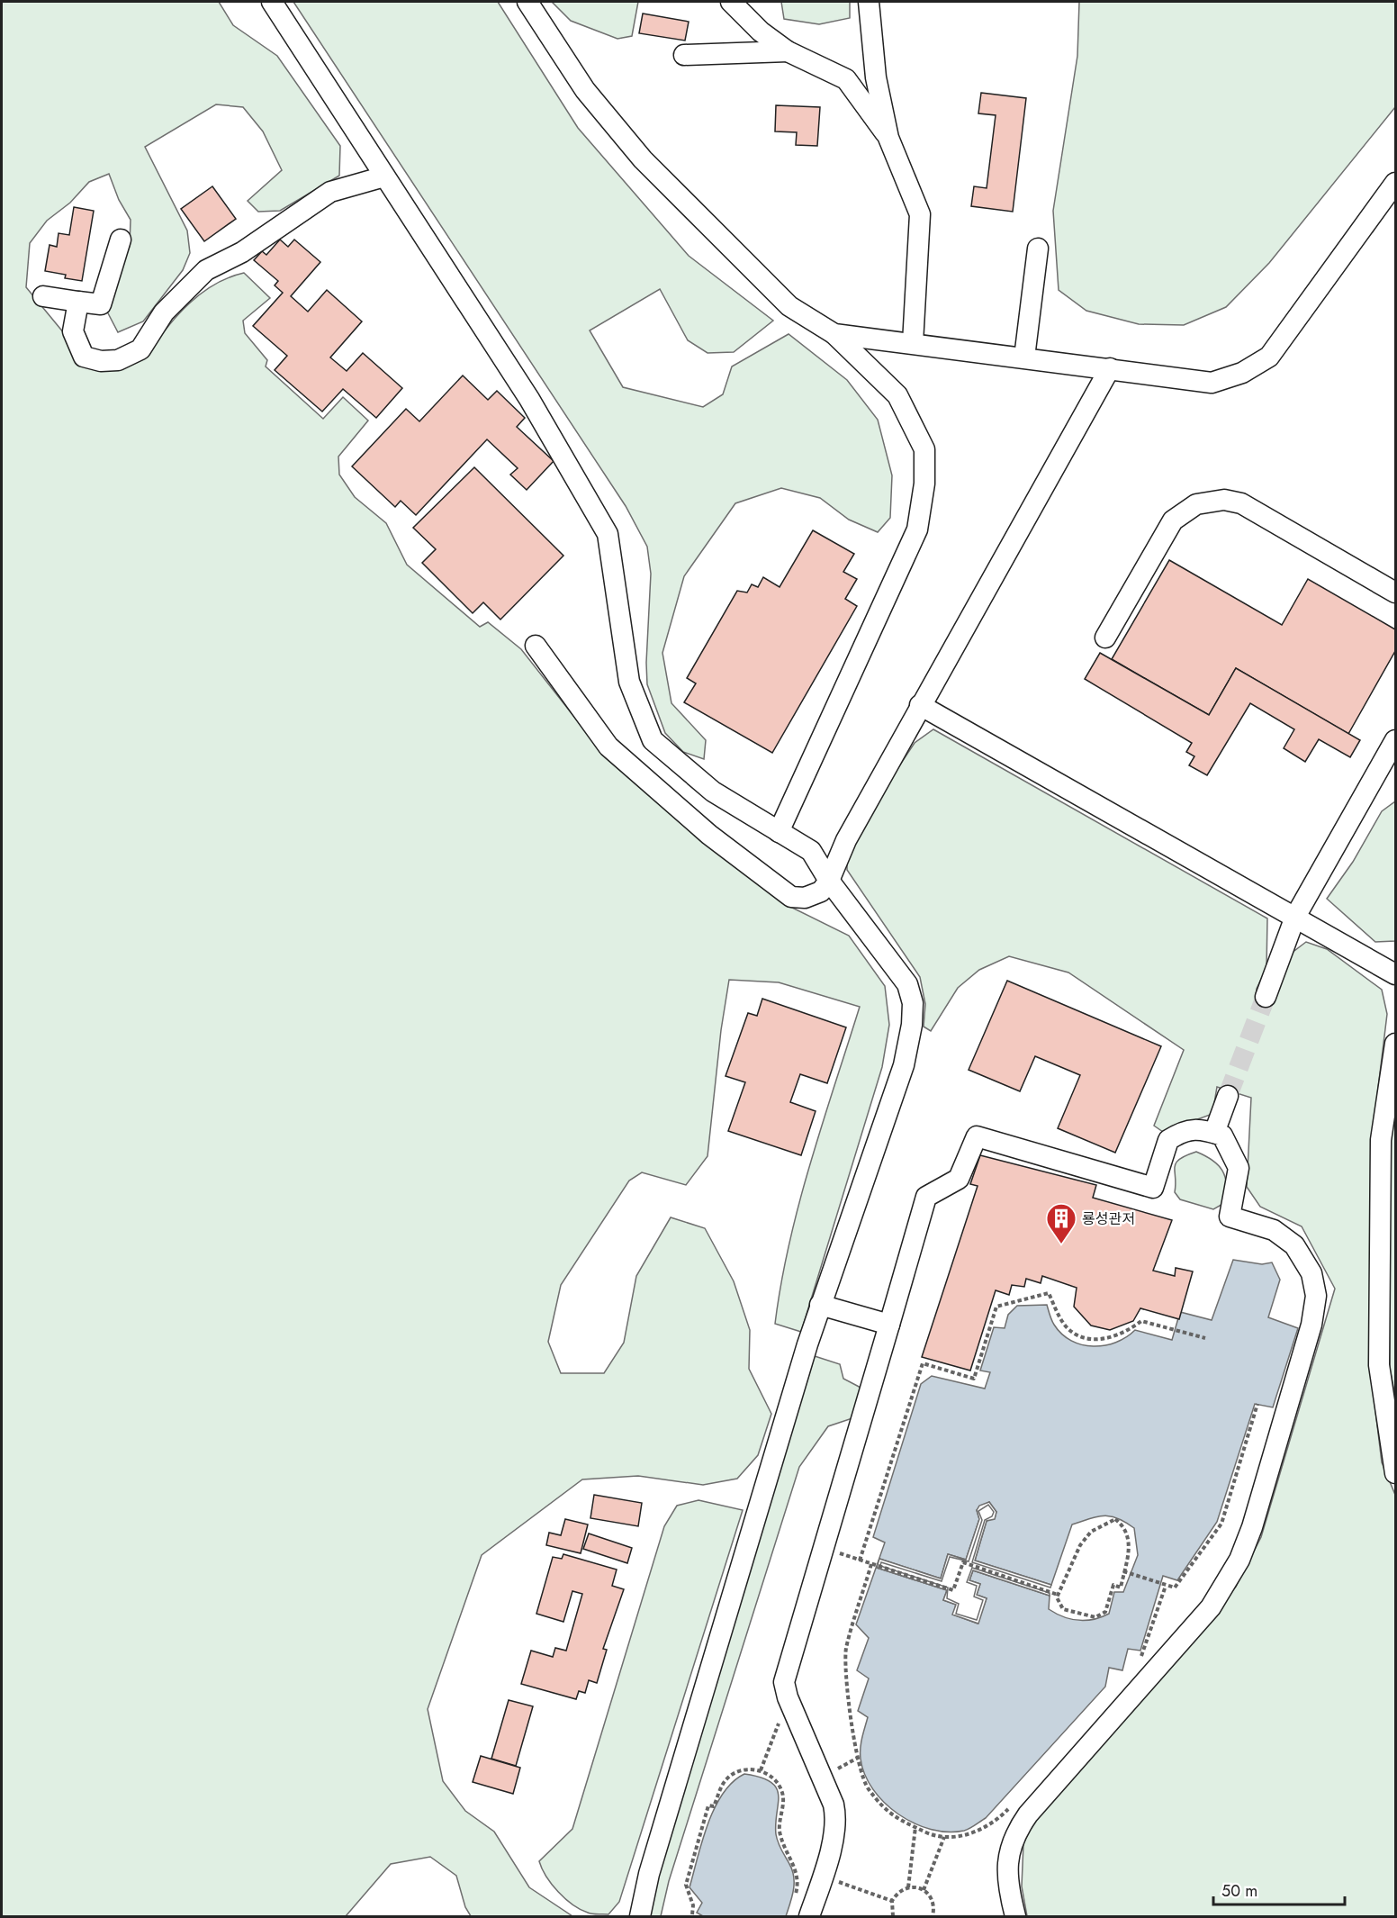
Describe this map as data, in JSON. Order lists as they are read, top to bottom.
{
  "places": {
    "building": ["룡성관저"]
  },
  "scale_bar": "50 m"
}
